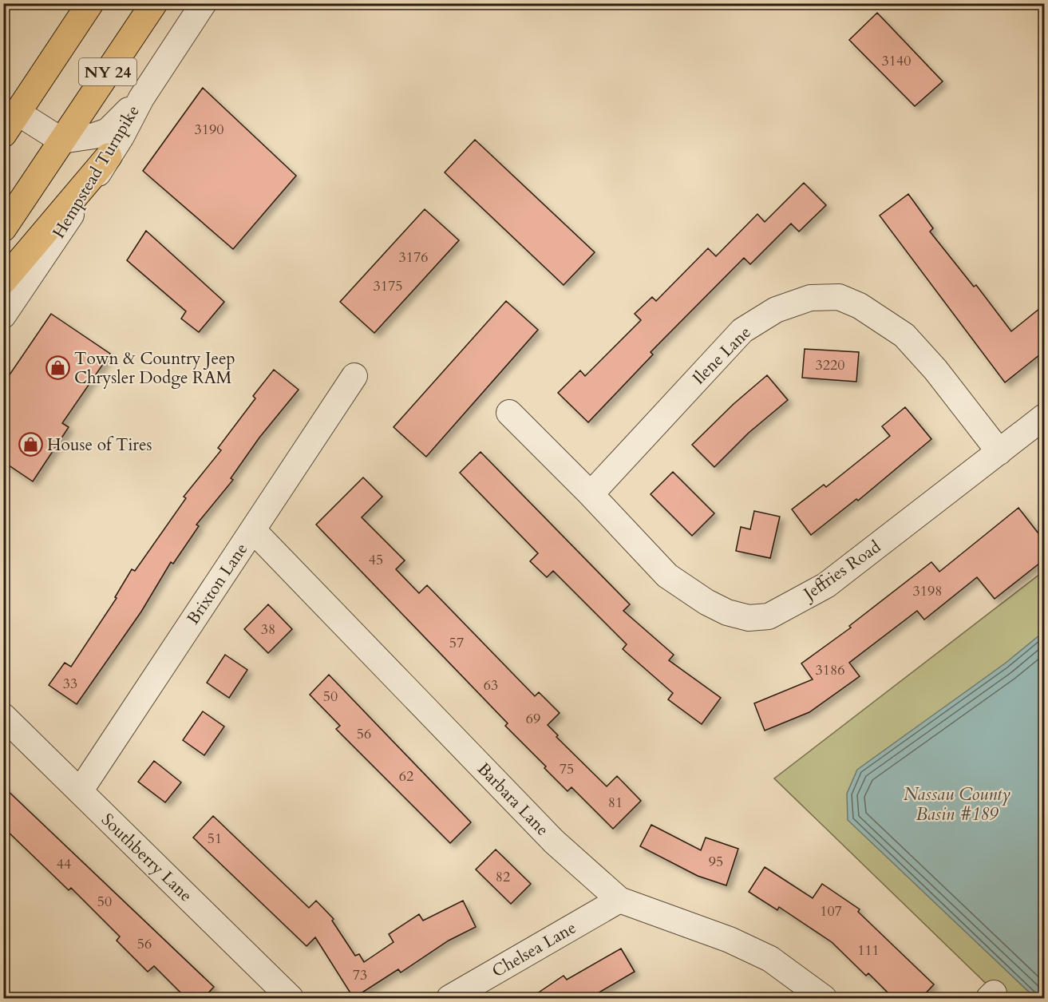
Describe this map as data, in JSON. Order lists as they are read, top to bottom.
{
  "streets": {
    "main road": ["NY 24"],
    "street": [
      "Hempstead Turnpike",
      "Ilene Lane",
      "Jeffries Road",
      "Brixton Lane",
      "Barbara Lane",
      "Southberry Lane",
      "Chelsea Lane"
    ]
  },
  "crossings": [
    ["Ilene Lane", "Jeffries Road"],
    ["Brixton Lane", "Barbara Lane"],
    ["Brixton Lane", "Southberry Lane"],
    ["Barbara Lane", "Chelsea Lane"]
  ],
  "water": ["Nassau County Basin #189"],
  "places": {
    "shop": ["Town & Country Jeep Chrysler Dodge RAM", "House of Tires"]
  },
  "house_numbers": [
    "3140",
    "3190",
    "3176",
    "3175",
    "3220",
    "45",
    "3198",
    "38",
    "57",
    "3186",
    "33",
    "63",
    "50",
    "69",
    "56",
    "75",
    "62",
    "81",
    "51",
    "95",
    "44",
    "82",
    "50",
    "107",
    "56",
    "111",
    "73"
  ]
}
